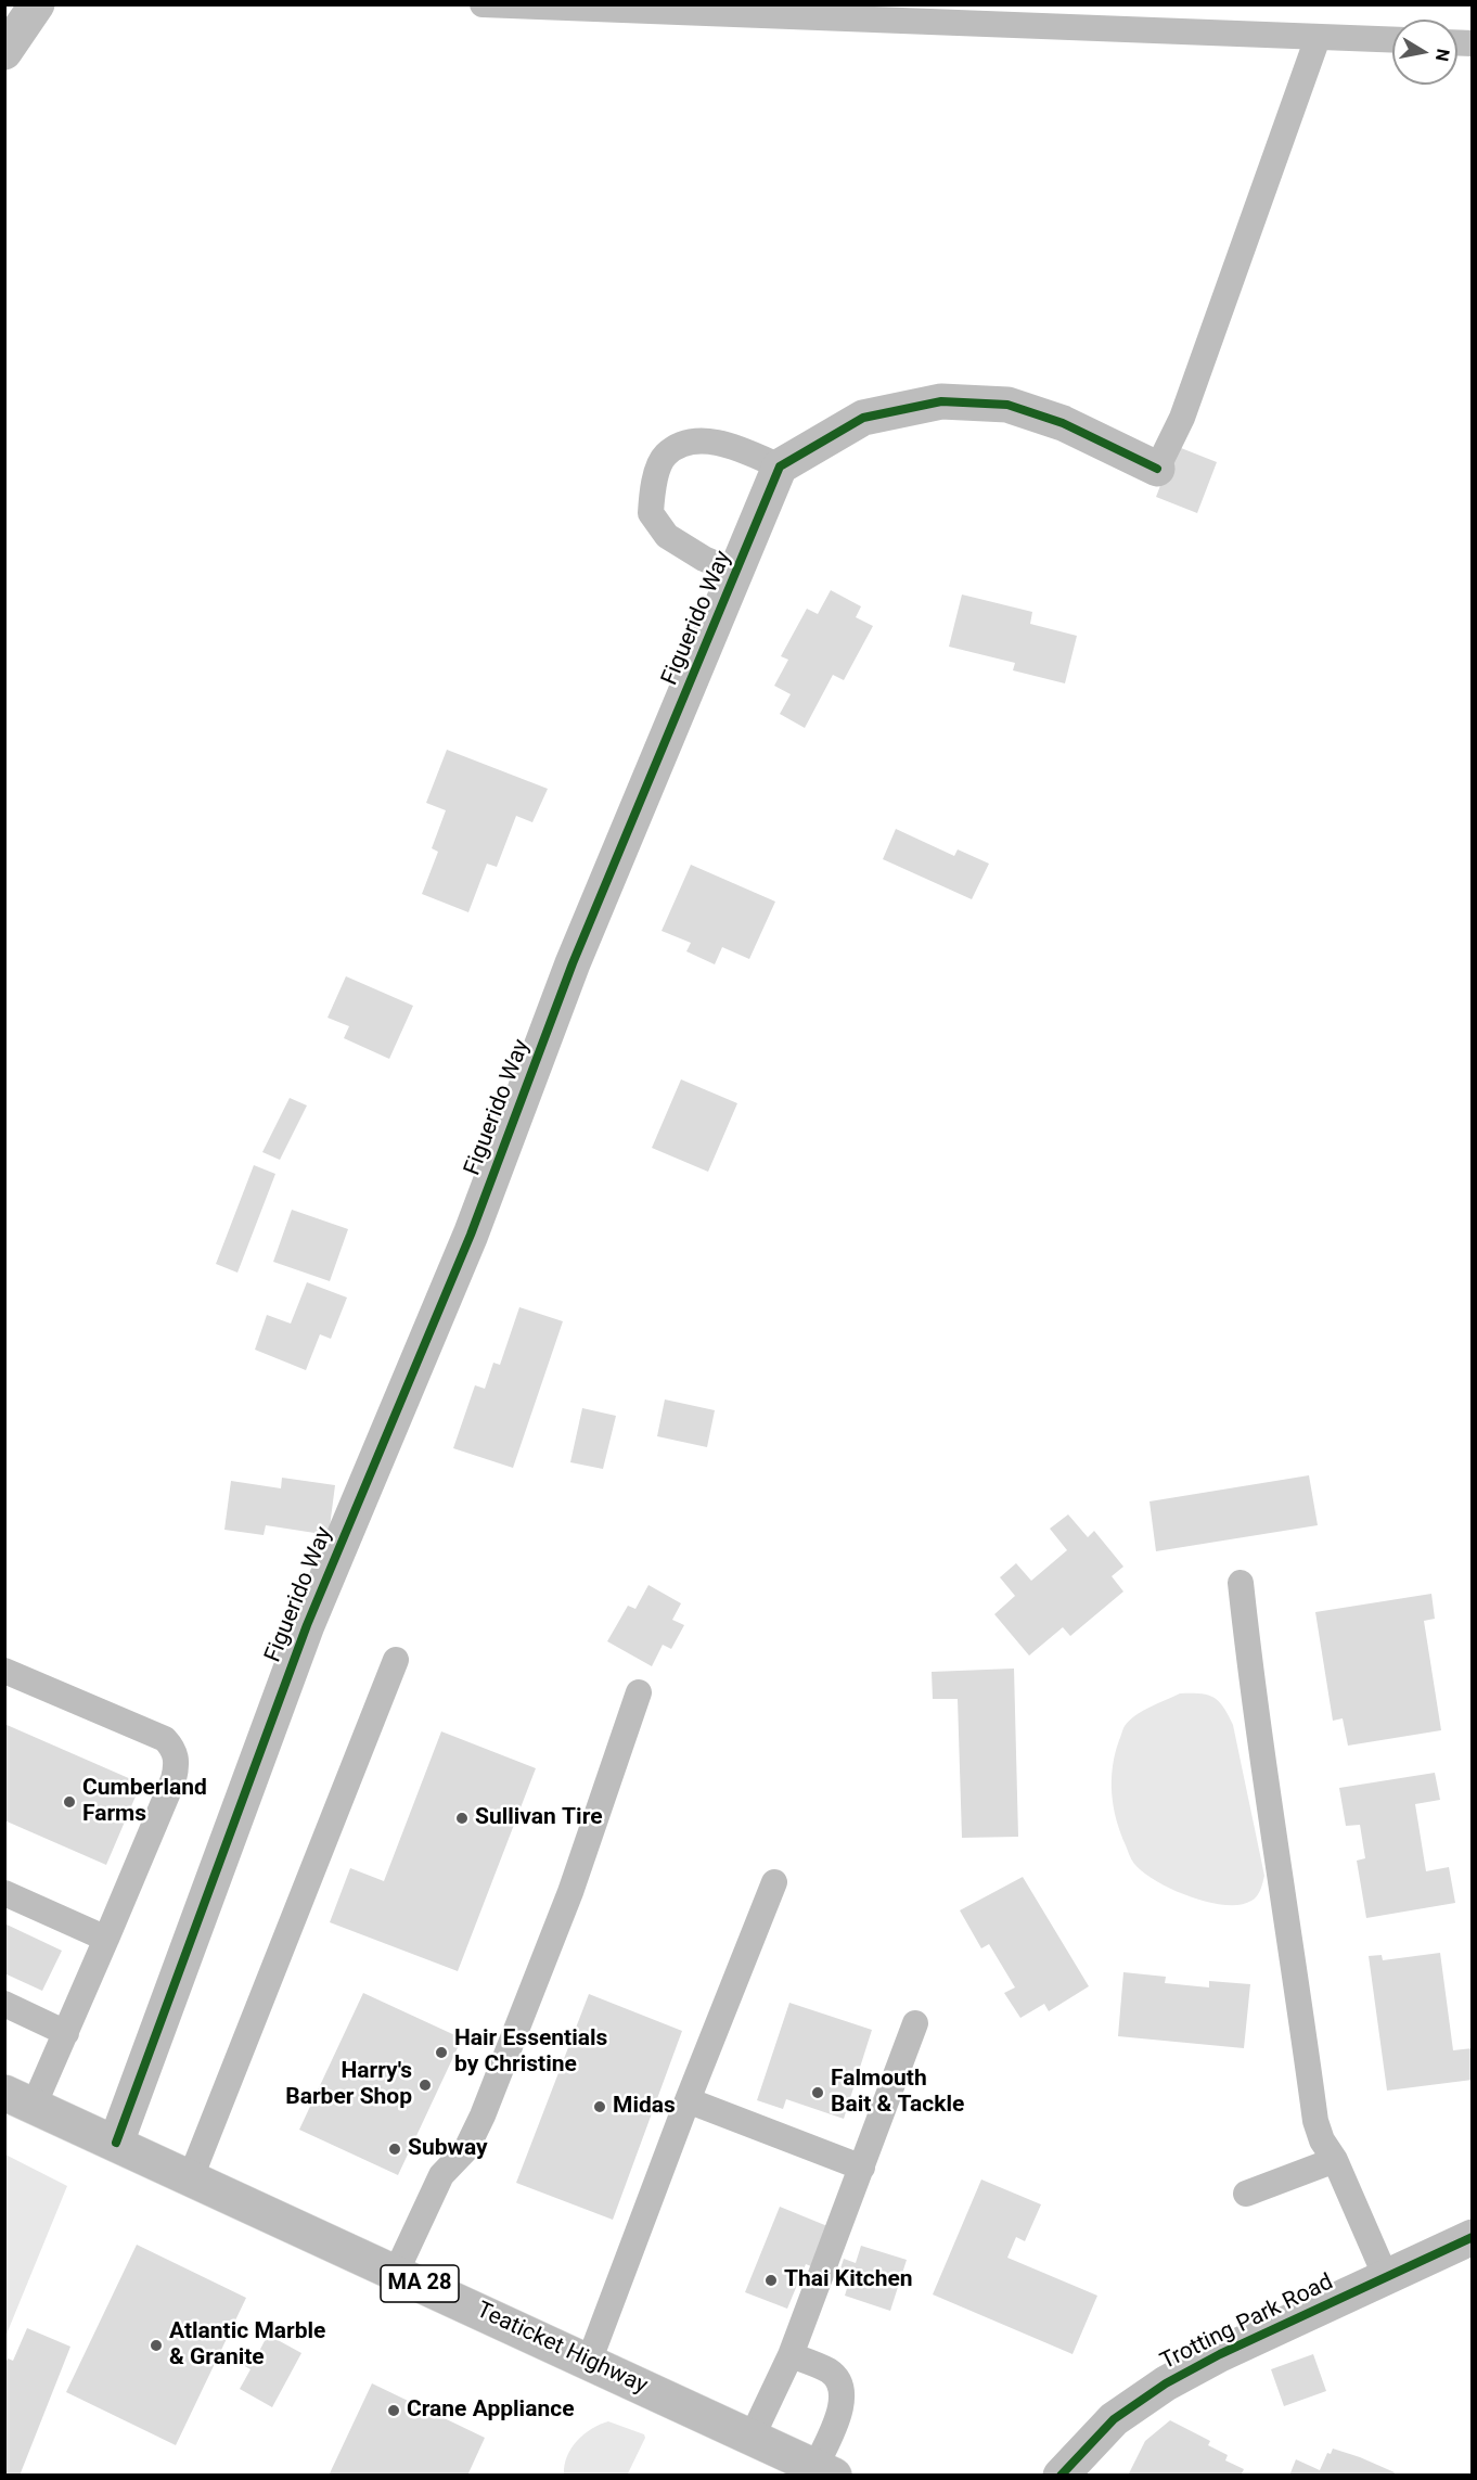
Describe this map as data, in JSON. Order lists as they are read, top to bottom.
{
  "streets": {
    "street": [
      "Figuerido Way",
      "MA 28",
      "Trotting Park Road",
      "Teaticket Highway"
    ]
  },
  "crossings": [
    ["Figuerido Way", "Teaticket Highway"]
  ],
  "places": [
    "Cumberland Farms",
    "Sullivan Tire",
    "Hair Essentials by Christine",
    "Harry's Barber Shop",
    "Falmouth Bait & Tackle",
    "Midas",
    "Subway",
    "Thai Kitchen",
    "Atlantic Marble & Granite",
    "Crane Appliance"
  ],
  "north": "right"
}
